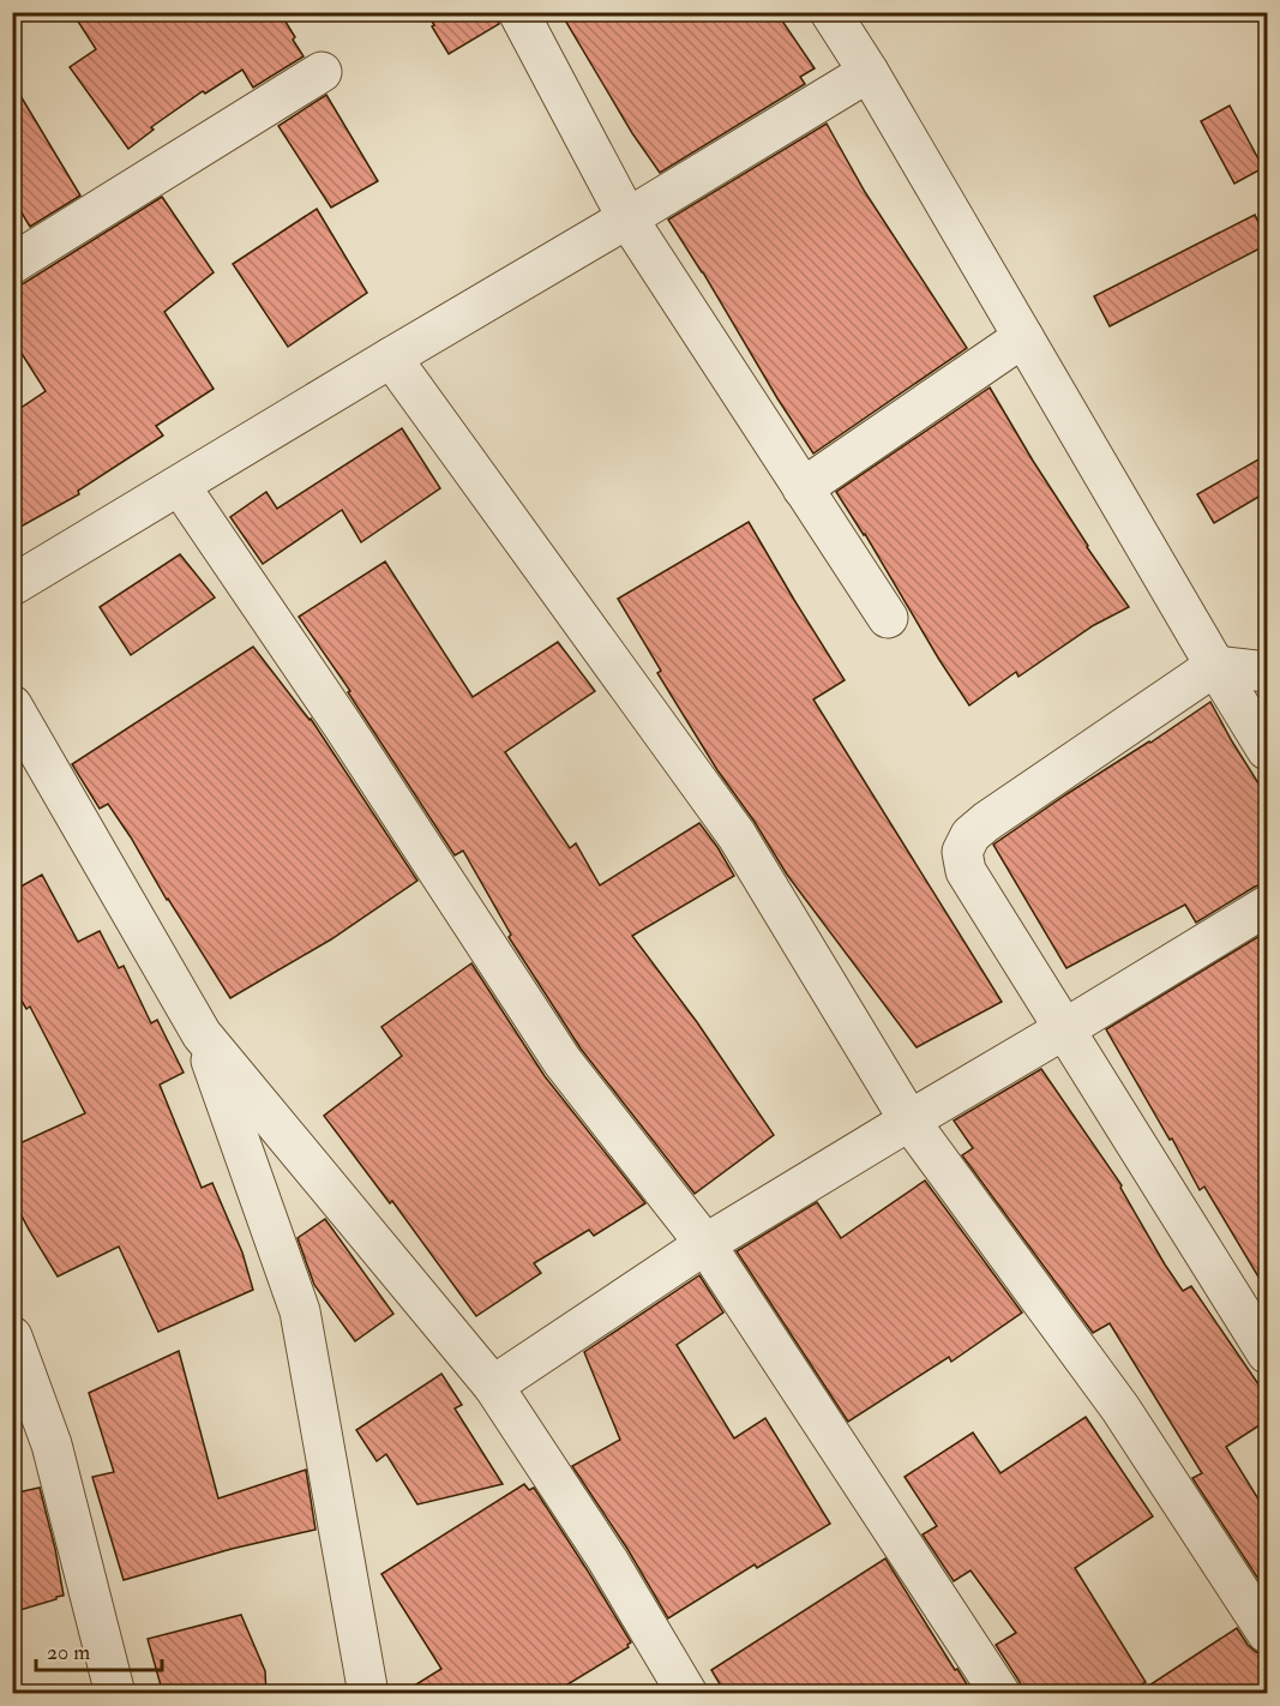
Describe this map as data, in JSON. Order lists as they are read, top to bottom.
{
  "scale_bar": "20 m"
}
